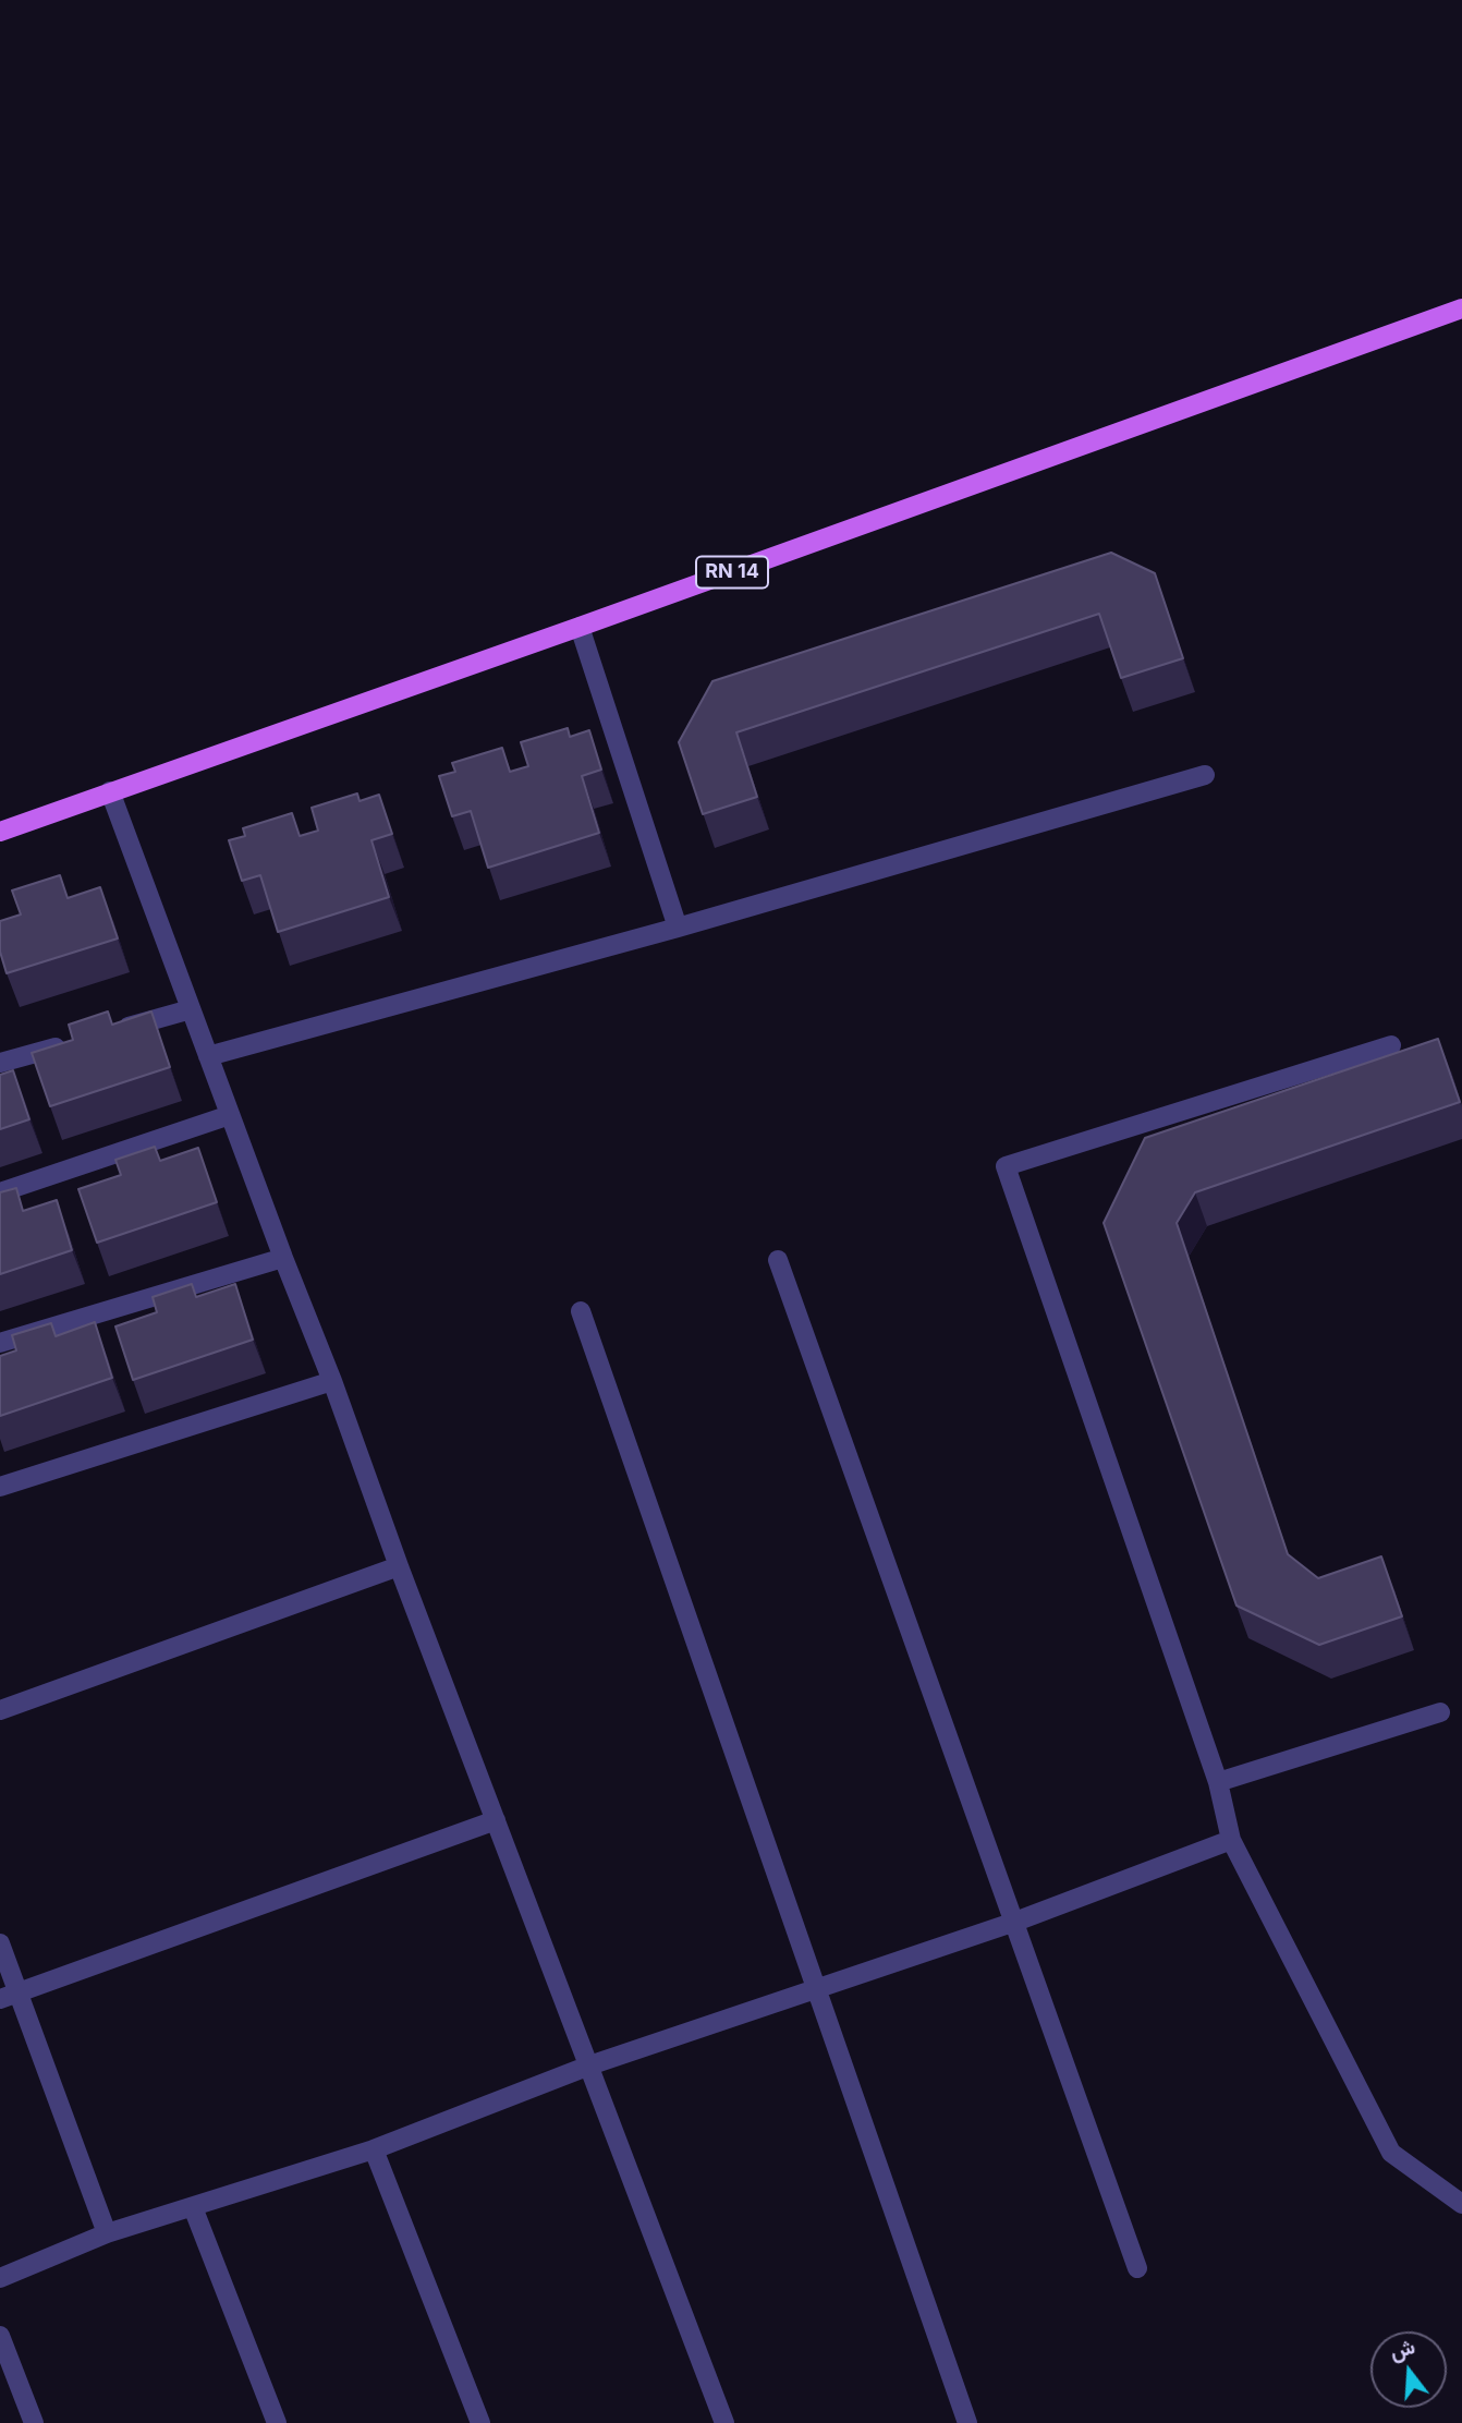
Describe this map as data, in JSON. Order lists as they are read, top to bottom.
{
  "streets": {
    "main road": ["RN 14"]
  },
  "north": "top"
}
